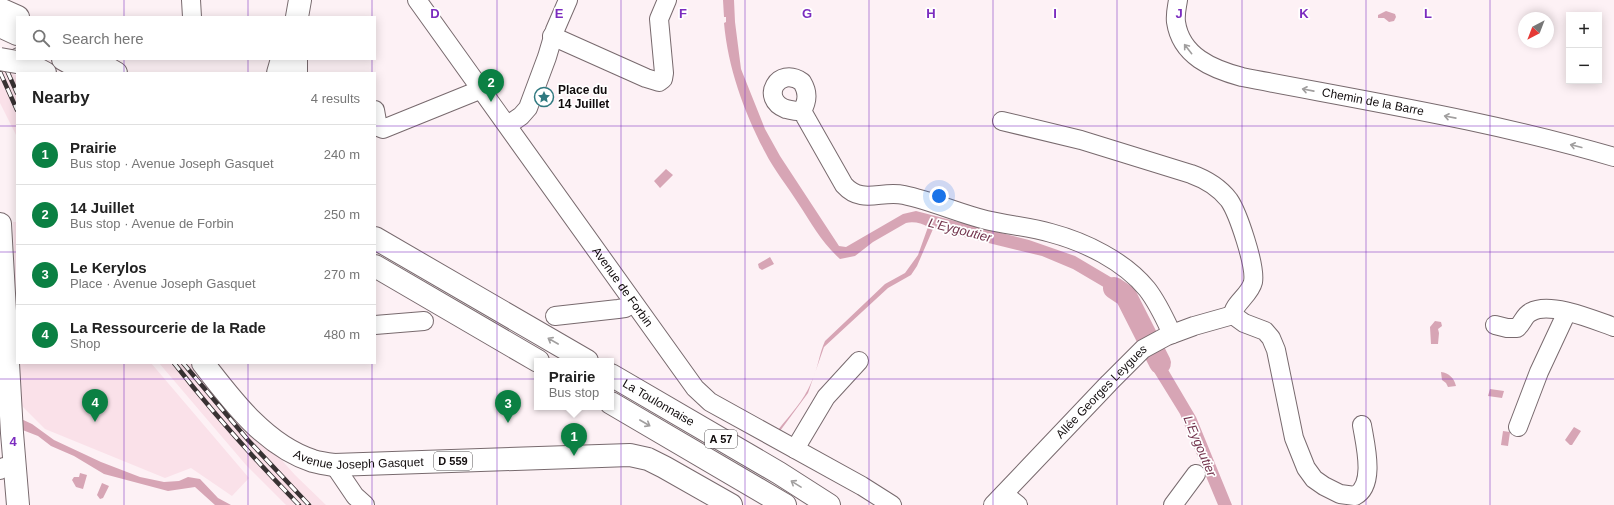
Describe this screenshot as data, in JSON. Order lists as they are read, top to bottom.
{
  "streets": {
    "main road": [
      "La Toulonnaise",
      "A 57",
      "Avenue Joseph Gasquet",
      "D 559"
    ],
    "street": ["Chemin de la Barre", "Avenue de Forbin", "Allée Georges Leygues"]
  },
  "one_way": ["Chemin de la Barre"],
  "water": ["L'Eygoutier"],
  "places": {
    "place": ["Place du 14 Juillet"]
  },
  "north": "bottom left",
  "page": {
    "map_buttons": ["+", "−"],
    "search": "Search here",
    "pins": [
      "2",
      "4",
      "3",
      "1"
    ],
    "heading": ["Nearby", "4 results"],
    "list": [
      {
        "mark": "1",
        "name": "Prairie",
        "note": "Bus stop · Avenue Joseph Gasquet",
        "value": "240 m"
      },
      {
        "mark": "2",
        "name": "14 Juillet",
        "note": "Bus stop · Avenue de Forbin",
        "value": "250 m"
      },
      {
        "mark": "3",
        "name": "Le Kerylos",
        "note": "Place · Avenue Joseph Gasquet",
        "value": "270 m"
      },
      {
        "mark": "4",
        "name": "La Ressourcerie de la Rade",
        "note": "Shop",
        "value": "480 m"
      }
    ],
    "popup": ["Prairie", "Bus stop"]
  },
  "grid": {
    "columns": [
      "D",
      "E",
      "F",
      "G",
      "H",
      "I",
      "J",
      "K",
      "L"
    ],
    "rows": ["4"]
  }
}
